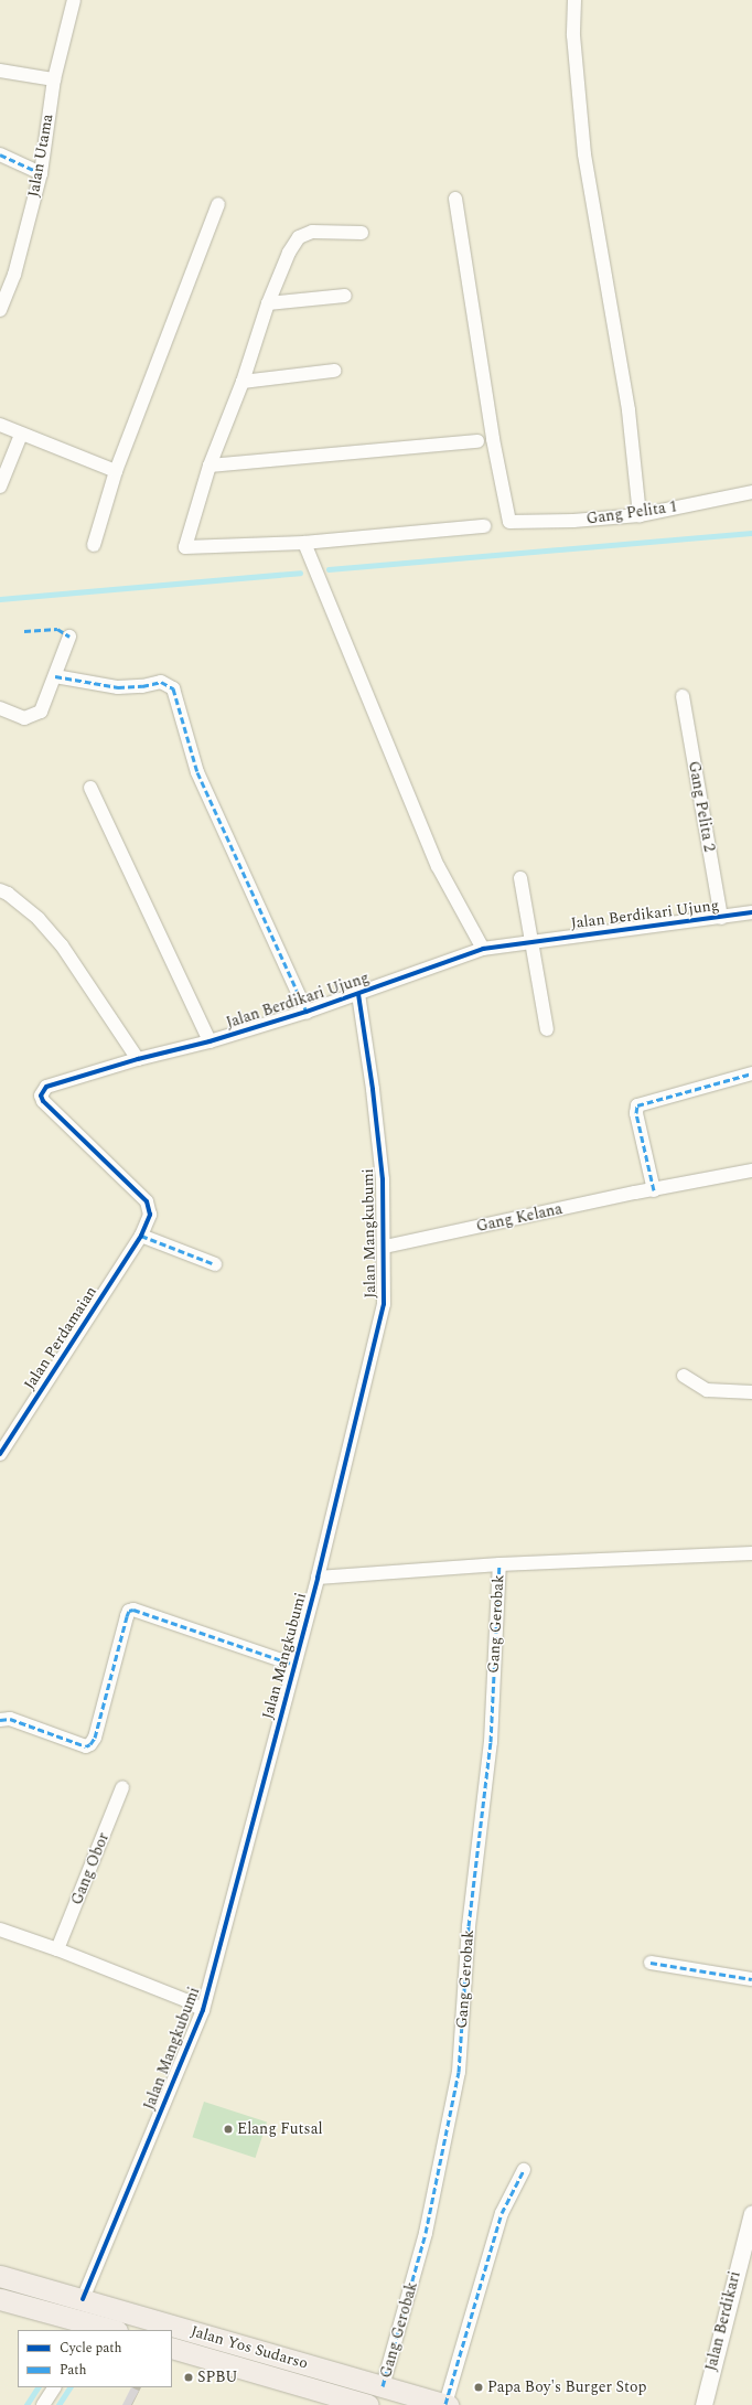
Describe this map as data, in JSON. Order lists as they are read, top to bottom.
{
  "streets": {
    "main road": ["Jalan Yos Sudarso"],
    "street": [
      "Jalan Utama",
      "Gang Pelita 1",
      "Gang Pelita 2",
      "Jalan Berdikari Ujung",
      "Gang Kelana",
      "Jalan Mangkubumi",
      "Jalan Perdamaian",
      "Gang Gerobak",
      "Gang Obor",
      "Jalan Berdikari"
    ]
  },
  "crossings": [
    ["Gang Pelita 2", "Jalan Berdikari Ujung"],
    ["Jalan Berdikari Ujung", "Jalan Mangkubumi"],
    ["Jalan Berdikari Ujung", "Jalan Perdamaian"],
    ["Gang Kelana", "Jalan Mangkubumi"],
    ["Jalan Mangkubumi", "Jalan Yos Sudarso"],
    ["Gang Gerobak", "Jalan Yos Sudarso"]
  ],
  "places": ["Elang Futsal", "SPBU", "Papa Boy's Burger Stop"],
  "legend": ["Cycle path", "Path"]
}
